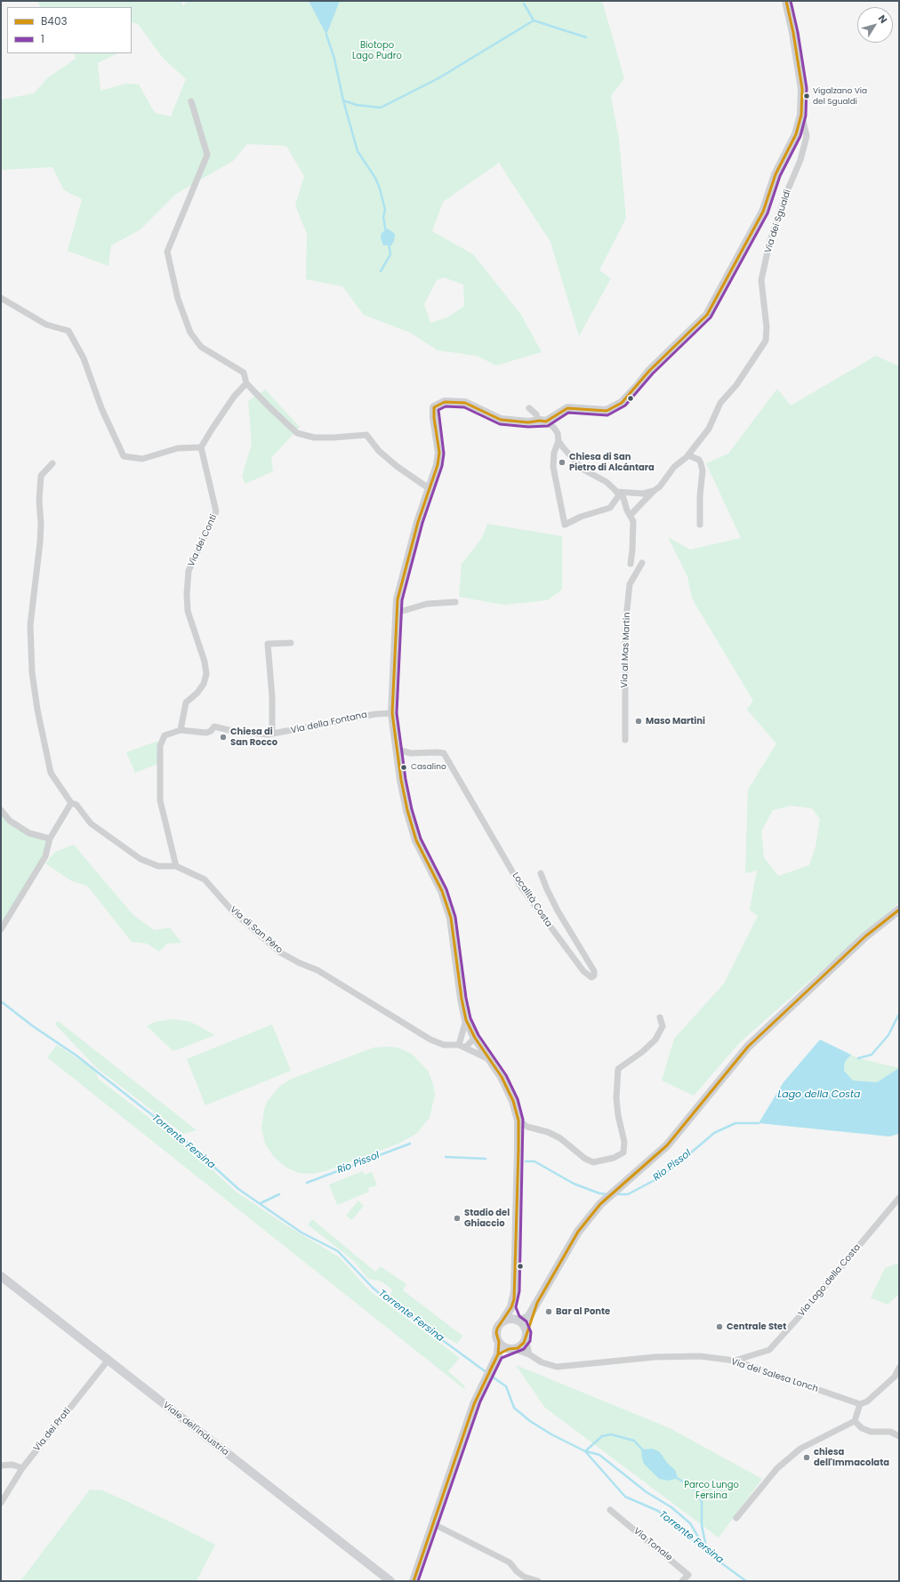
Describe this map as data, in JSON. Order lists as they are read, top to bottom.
{
  "streets": {
    "street": [
      "Via dei Sgualdi",
      "Via dei Conti",
      "Via al Mas Martin",
      "Via della Fontana",
      "Località Costa",
      "Via di San Péro",
      "Via Lago della Costa",
      "Via del Salesa Lonch",
      "Viale dell'industria",
      "Via dei Prati",
      "Via Tonale"
    ]
  },
  "crossings": [
    ["Via dei Conti", "Via della Fontana"],
    ["Via della Fontana", "Via di San Péro"],
    ["Via Lago della Costa", "Via del Salesa Lonch"],
    ["Viale dell'industria", "Via dei Prati"]
  ],
  "water": ["Lago della Costa", "Torrente Fersina", "Rio Pissol"],
  "parks": ["Biotopo Lago Pudro", "Parco Lungo Fersina"],
  "places": [
    "Vigalzano Via del Sgualdi",
    "Chiesa di San Pietro di Alcántara",
    "Maso Martini",
    "Chiesa di San Rocco",
    "Casalino",
    "Stadio del Ghiaccio",
    "Bar al Ponte",
    "Centrale Stet",
    "chiesa dell'Immacolata"
  ],
  "lines": ["transit line B403", "transit line 1"],
  "legend": ["B403", "1"],
  "north": "top right"
}
